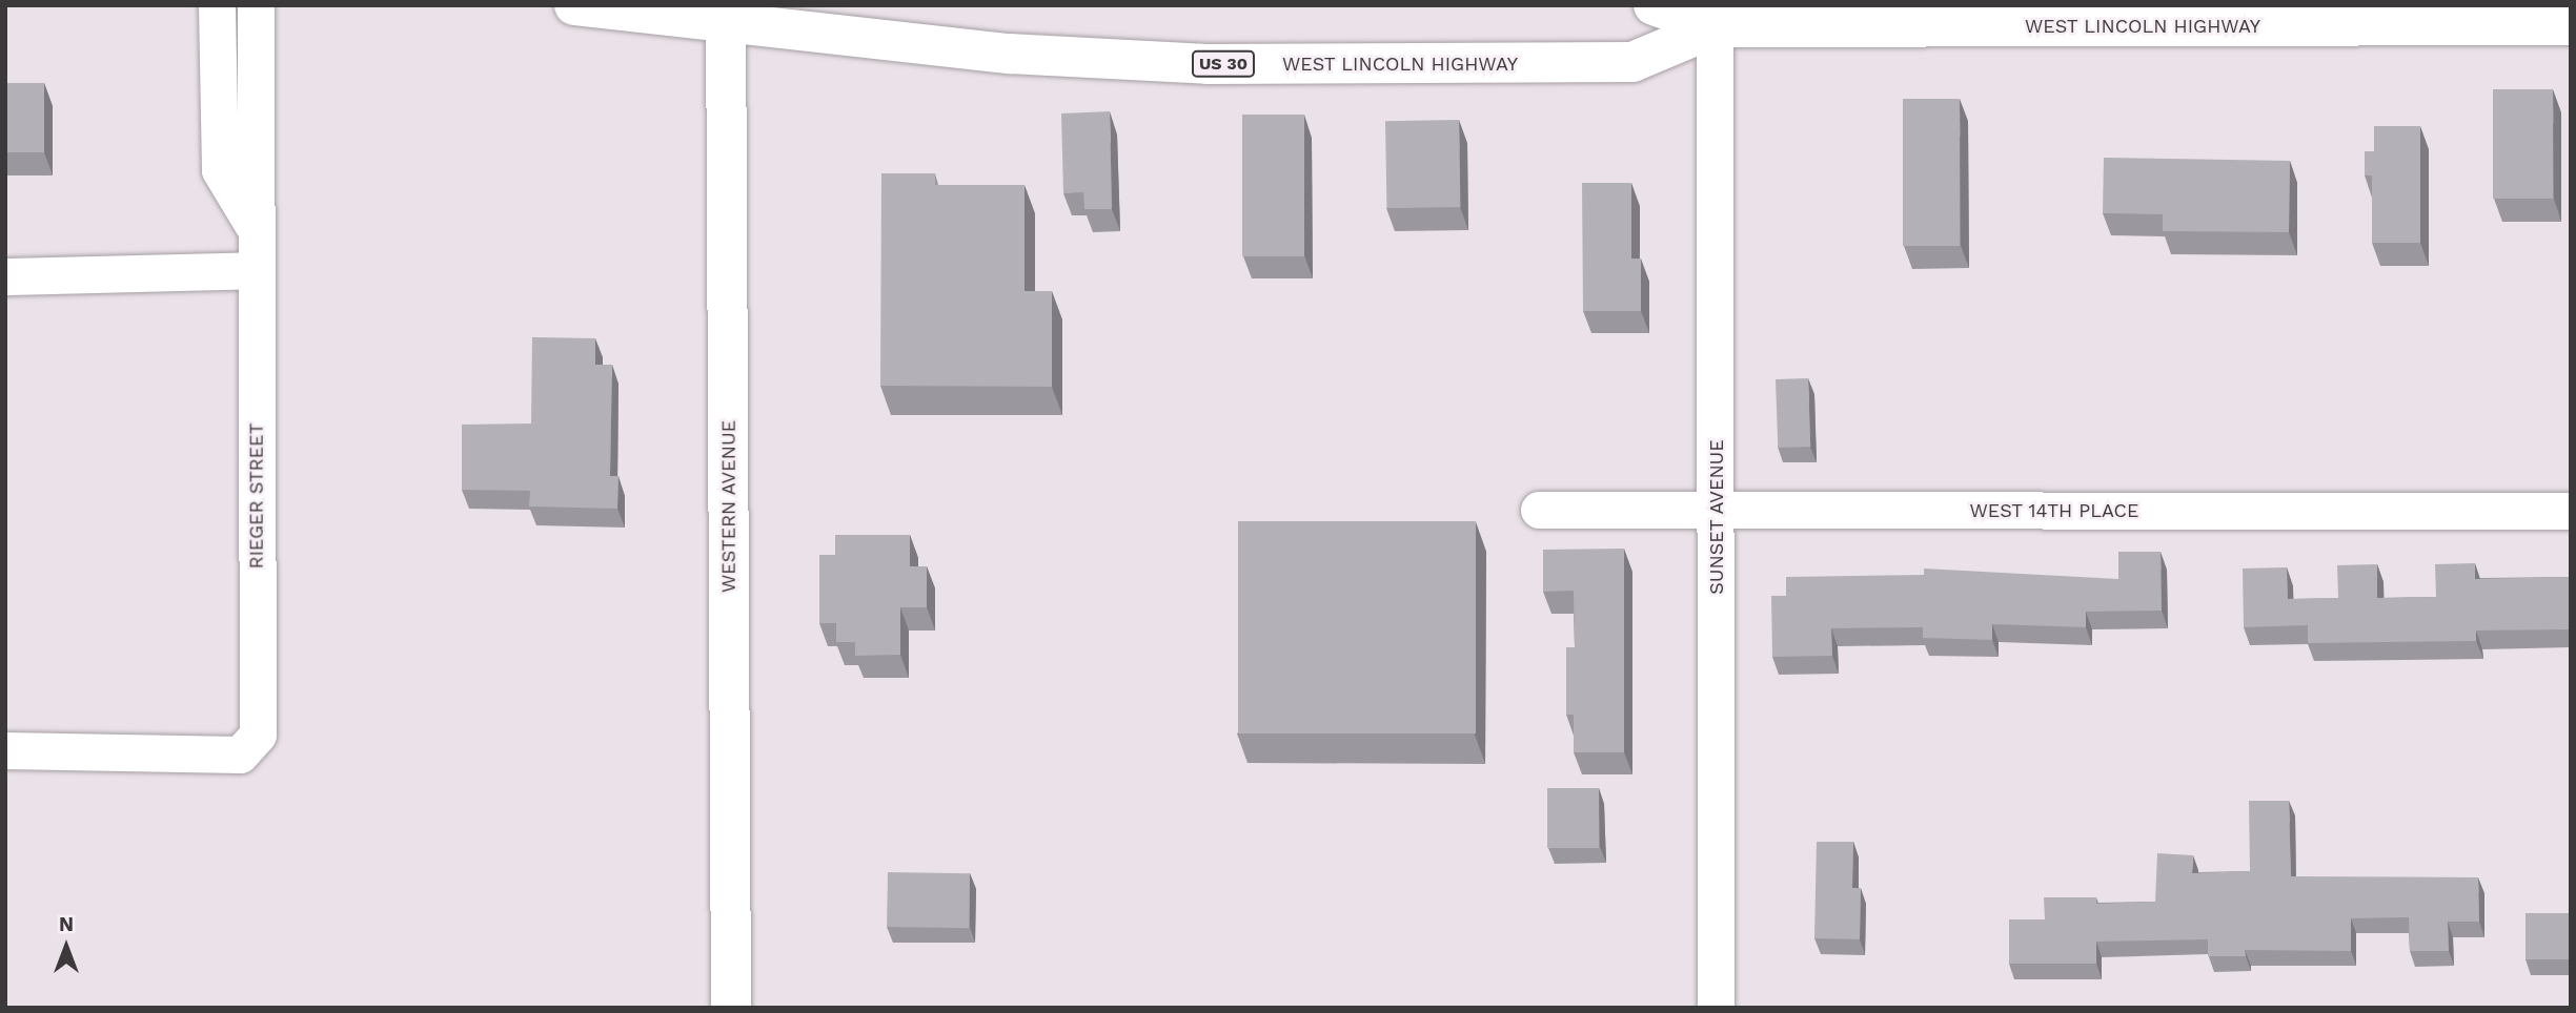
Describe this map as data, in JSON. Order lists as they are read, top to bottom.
{
  "streets": {
    "main road": ["WEST LINCOLN HIGHWAY", "US 30", "WESTERN AVENUE"],
    "street": ["RIEGER STREET", "WEST 14TH PLACE", "SUNSET AVENUE"]
  },
  "crossings": [
    ["WEST LINCOLN HIGHWAY", "US 30"],
    ["WEST LINCOLN HIGHWAY", "WESTERN AVENUE"],
    ["WEST LINCOLN HIGHWAY", "SUNSET AVENUE"],
    ["US 30", "WESTERN AVENUE"],
    ["WEST 14TH PLACE", "SUNSET AVENUE"]
  ],
  "north": "top"
}
